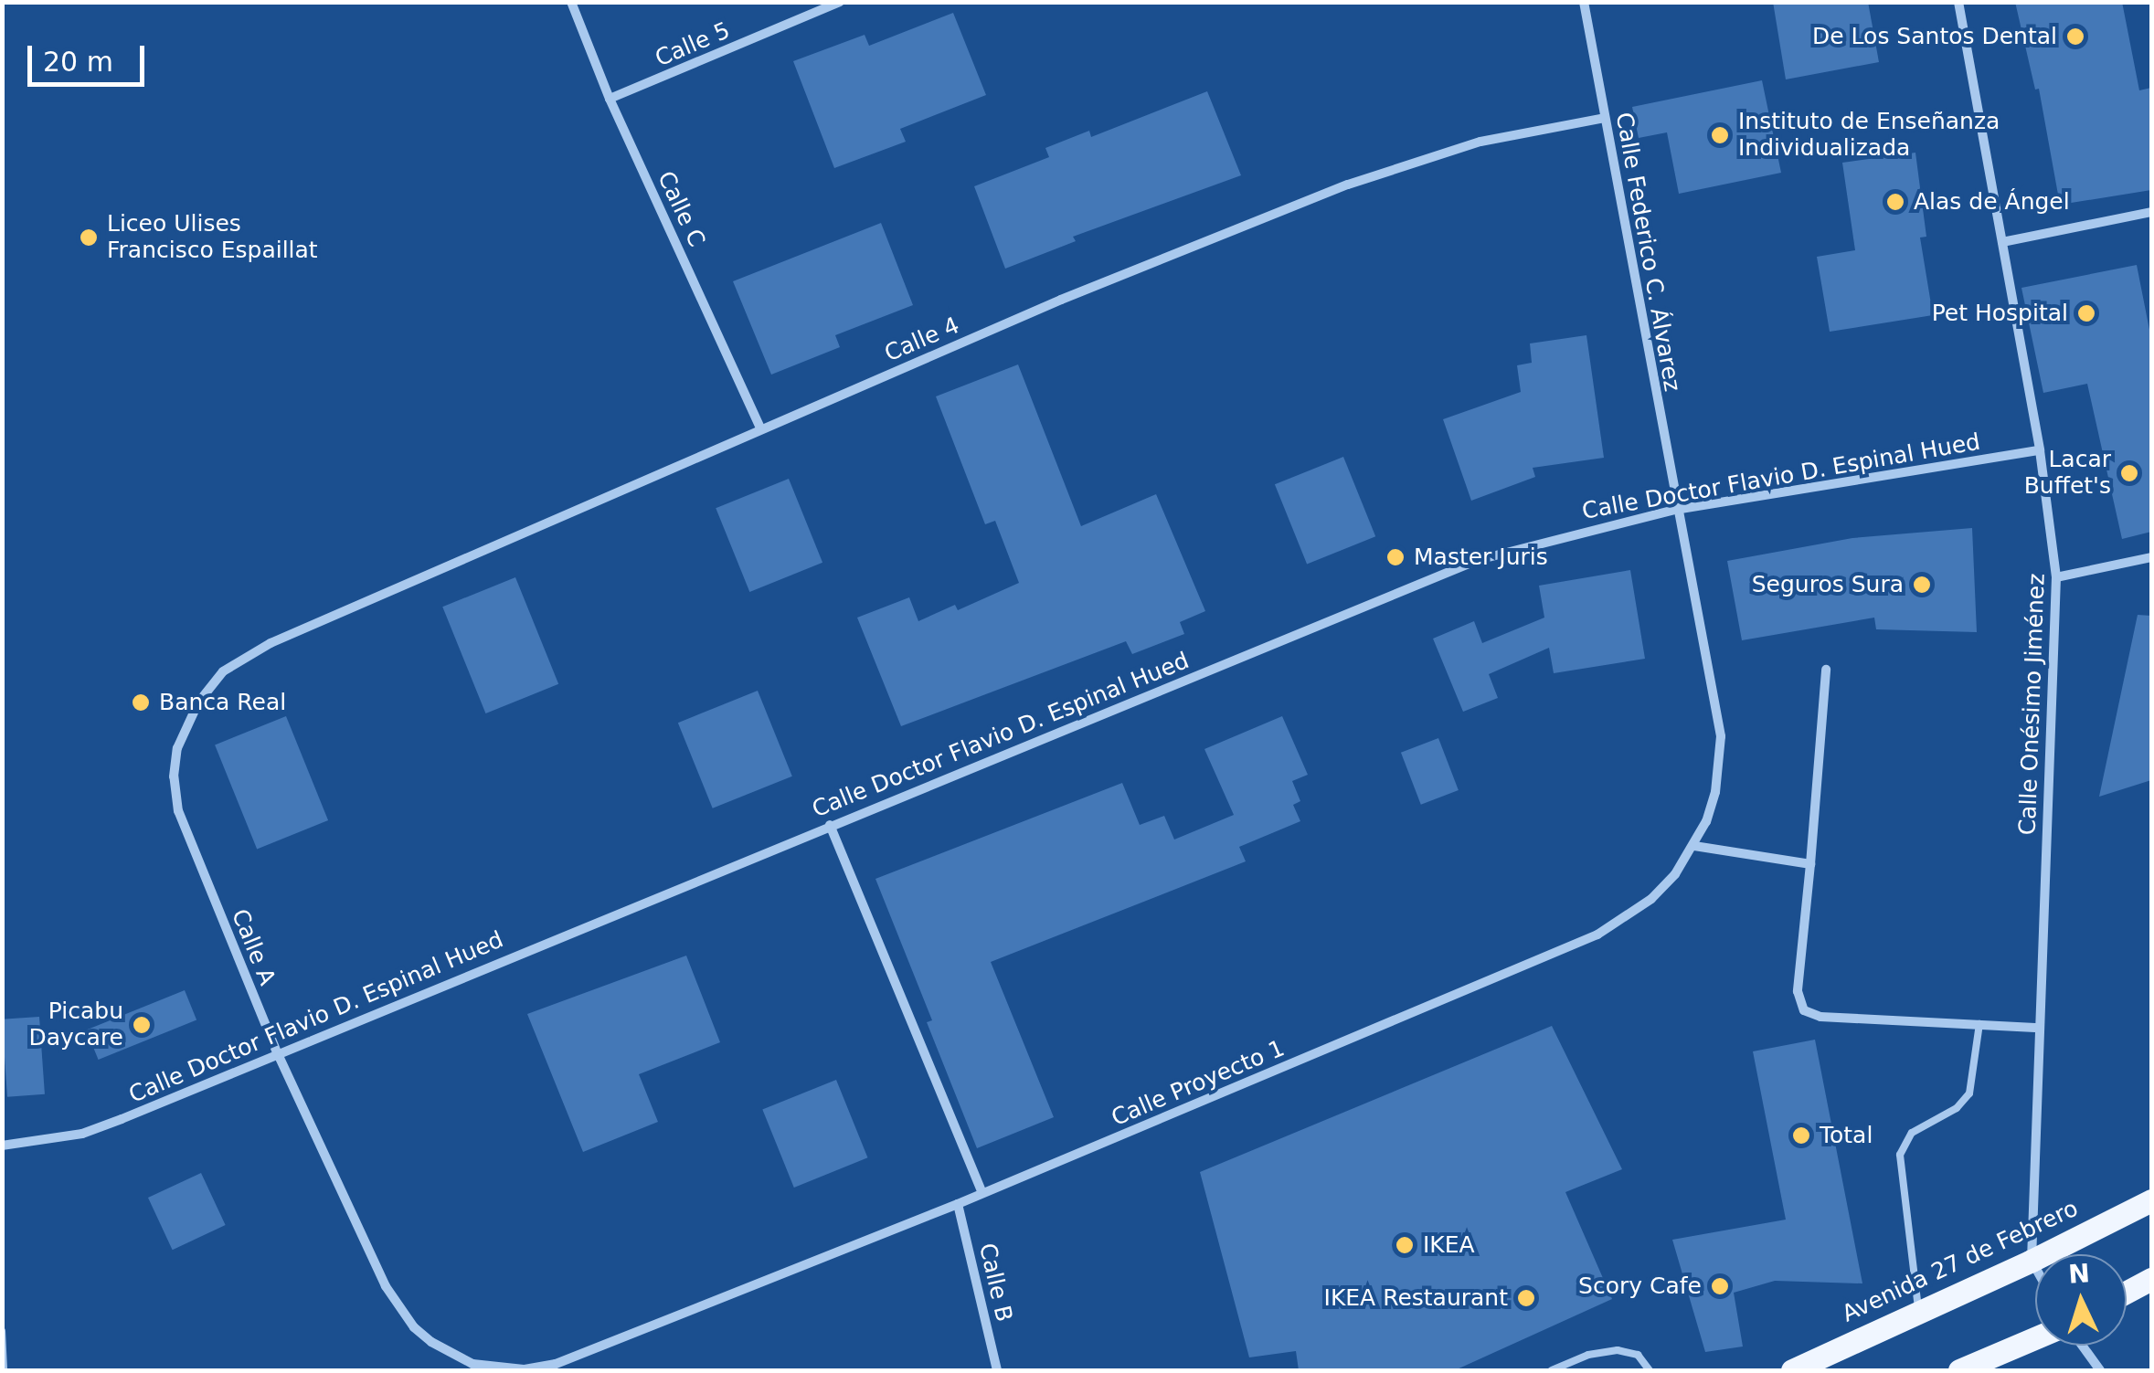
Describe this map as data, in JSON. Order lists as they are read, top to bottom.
{
  "streets": {
    "main road": ["Avenida 27 de Febrero"],
    "street": [
      "Calle 5",
      "Calle C",
      "Calle Federico C. Álvarez",
      "Calle 4",
      "Calle Doctor Flavio D. Espinal Hued",
      "Calle Onésimo Jiménez",
      "Calle A",
      "Calle Proyecto 1",
      "Calle B"
    ]
  },
  "crossings": [
    ["Calle 5", "Calle C"],
    ["Calle C", "Calle 4"],
    ["Calle Federico C. Álvarez", "Calle 4"],
    ["Calle Federico C. Álvarez", "Calle Doctor Flavio D. Espinal Hued"],
    ["Calle Federico C. Álvarez", "Calle Proyecto 1"],
    ["Calle 4", "Calle A"],
    ["Calle Doctor Flavio D. Espinal Hued", "Calle Onésimo Jiménez"],
    ["Calle Doctor Flavio D. Espinal Hued", "Calle A"],
    ["Calle Doctor Flavio D. Espinal Hued", "Calle Proyecto 1"],
    ["Calle Onésimo Jiménez", "Avenida 27 de Febrero"],
    ["Calle A", "Calle Proyecto 1"],
    ["Calle Proyecto 1", "Calle B"]
  ],
  "places": [
    "De Los Santos Dental",
    "Instituto de Enseñanza Individualizada",
    "Alas de Ángel",
    "Liceo Ulises Francisco Espaillat",
    "Pet Hospital",
    "Lacar Buffet's",
    "Master Juris",
    "Seguros Sura",
    "Banca Real",
    "Picabu Daycare",
    "Total",
    "IKEA",
    "Scory Cafe",
    "IKEA Restaurant"
  ],
  "scale_bar": "20 m",
  "north": "top"
}
